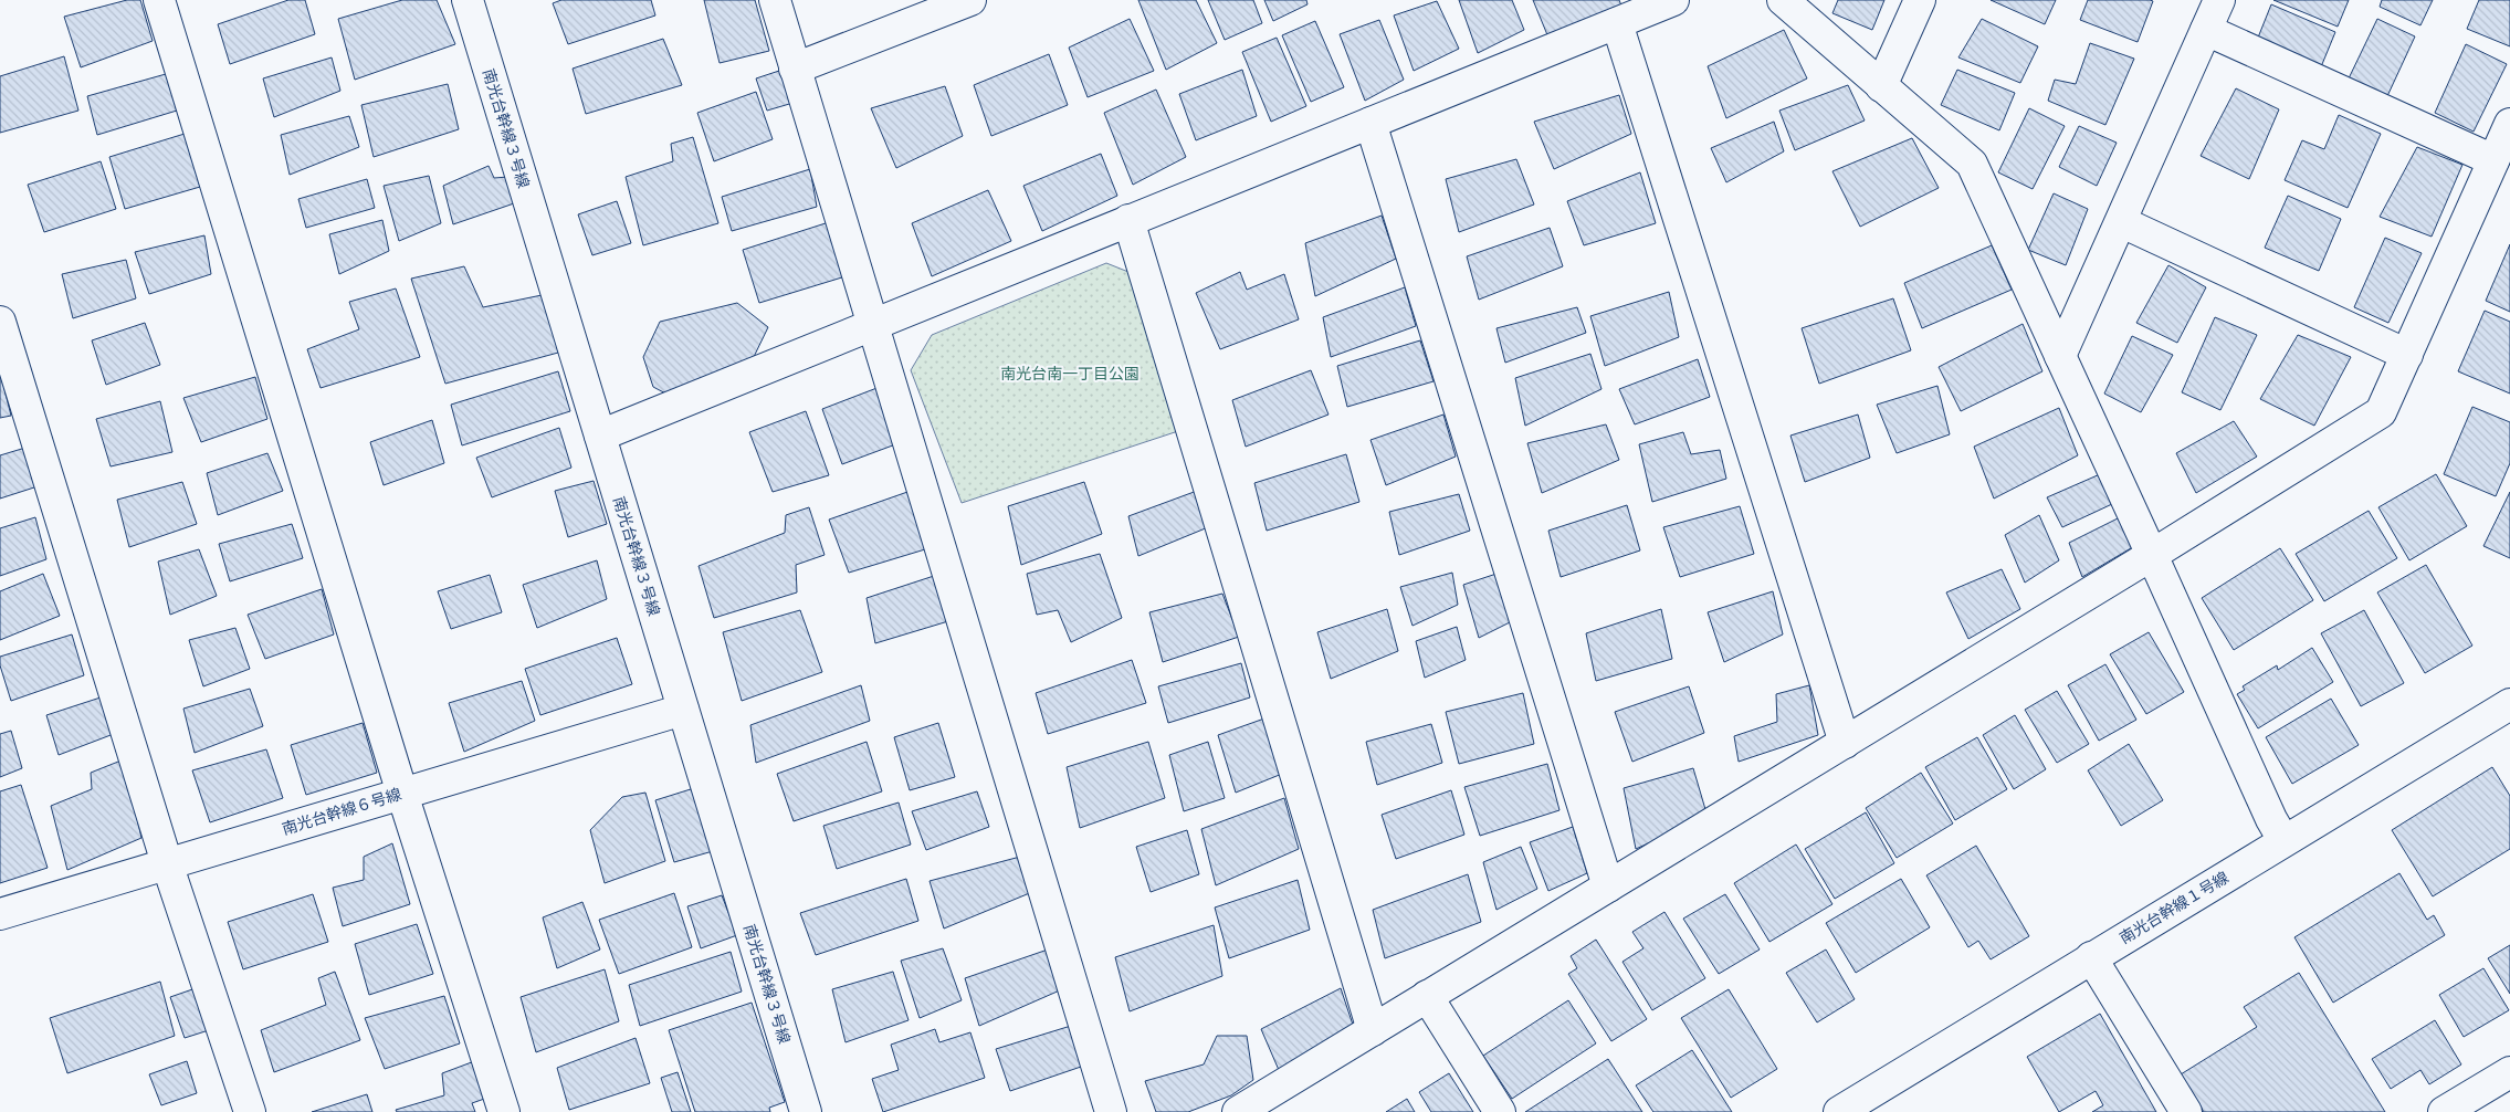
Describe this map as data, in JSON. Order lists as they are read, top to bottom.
{
  "streets": {
    "street": ["南光台幹線３号線", "南光台幹線６号線", "南光台幹線１号線"]
  },
  "crossings": [
    ["南光台幹線３号線", "南光台幹線６号線"]
  ],
  "parks": ["南光台南一丁目公園"]
}
